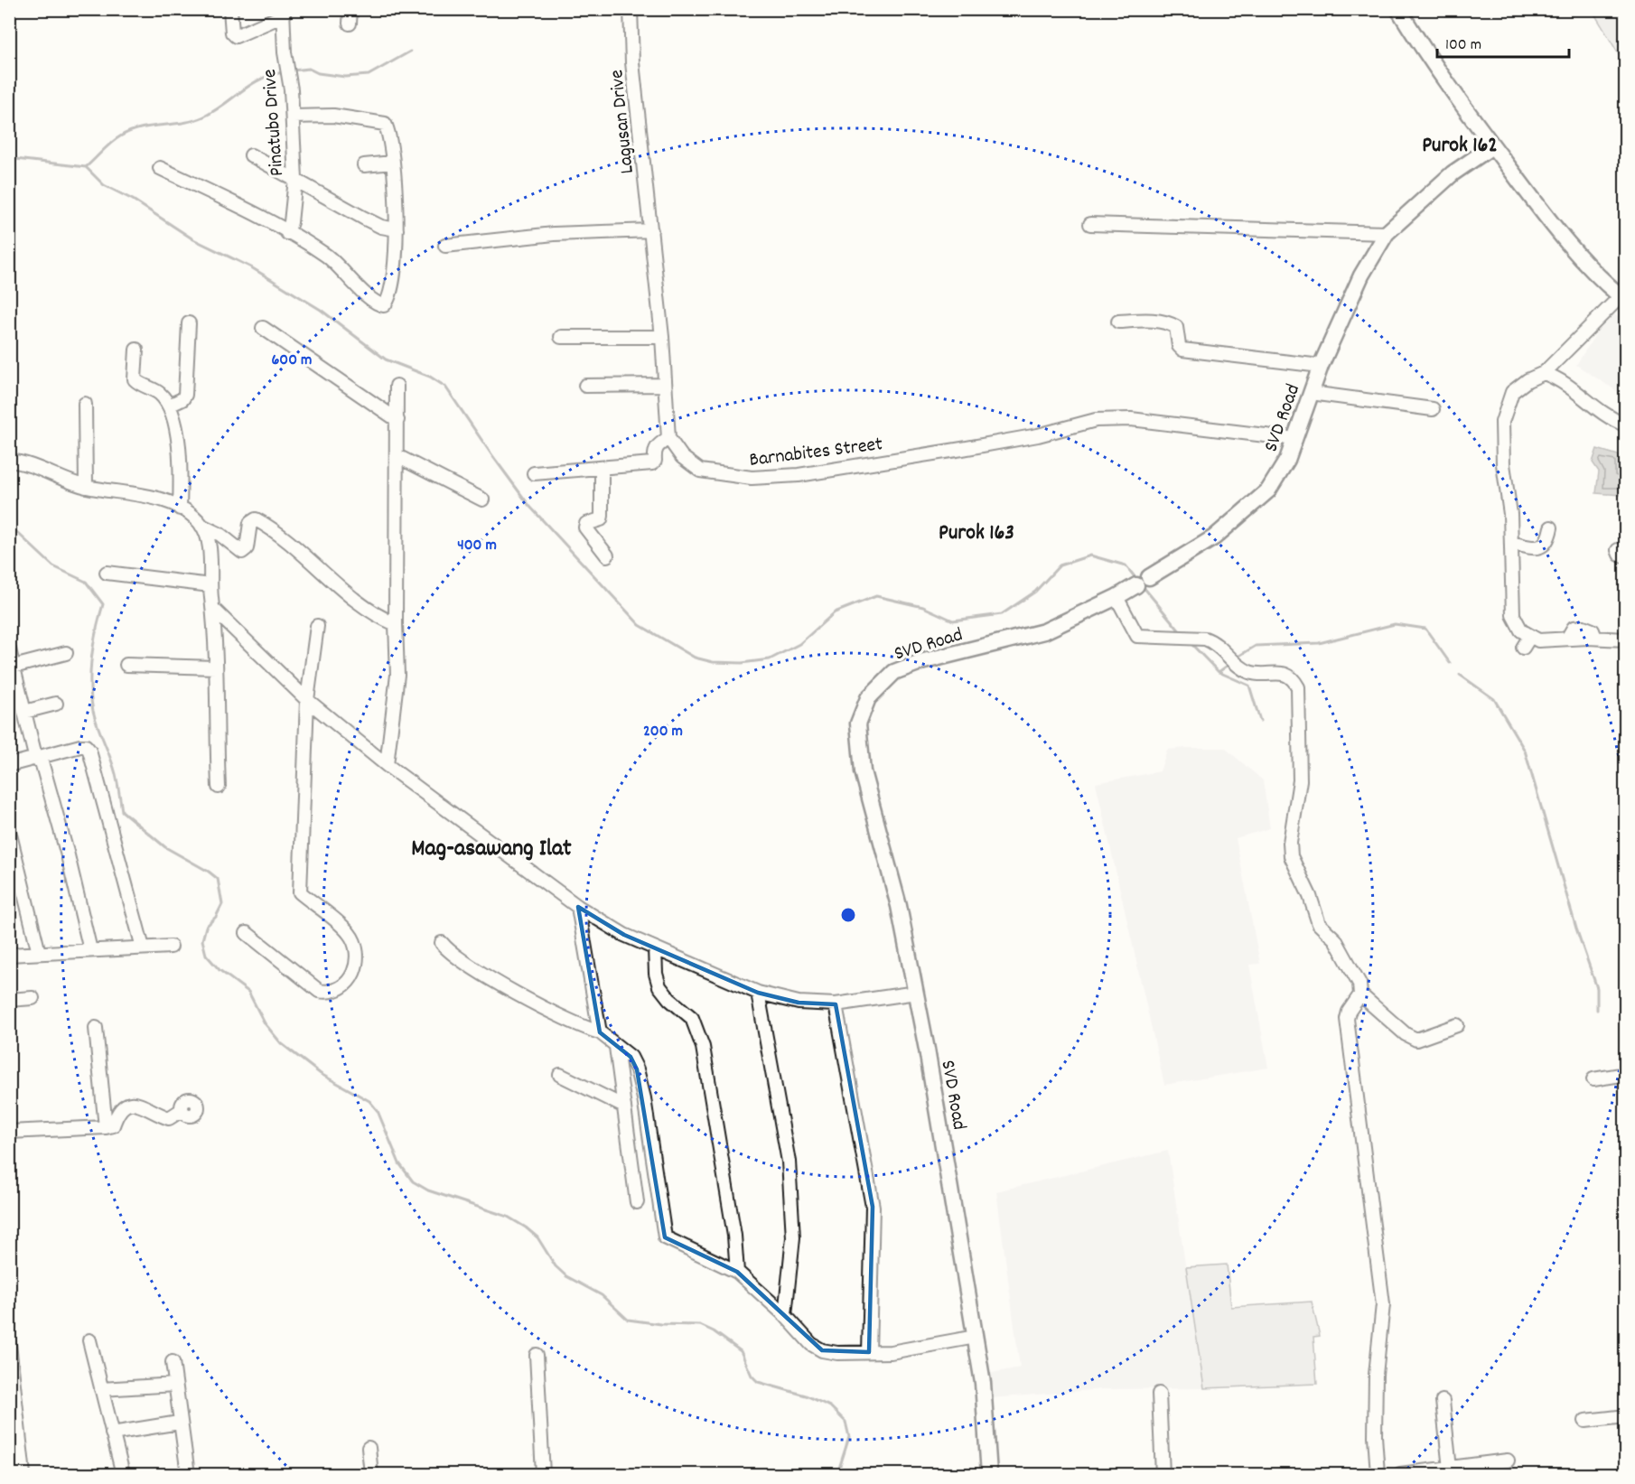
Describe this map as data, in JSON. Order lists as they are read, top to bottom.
{
  "streets": {
    "main road": ["SVD Road"],
    "street": ["Lagusan Drive", "Pinatubo Drive", "Barnabites Street"]
  },
  "crossings": [
    ["SVD Road", "Barnabites Street"]
  ],
  "districts": ["Purok 162", "Purok 163", "Mag-asawang Ilat"],
  "scale_bar": "100 m",
  "rings": ["600 m", "400 m", "200 m"]
}
